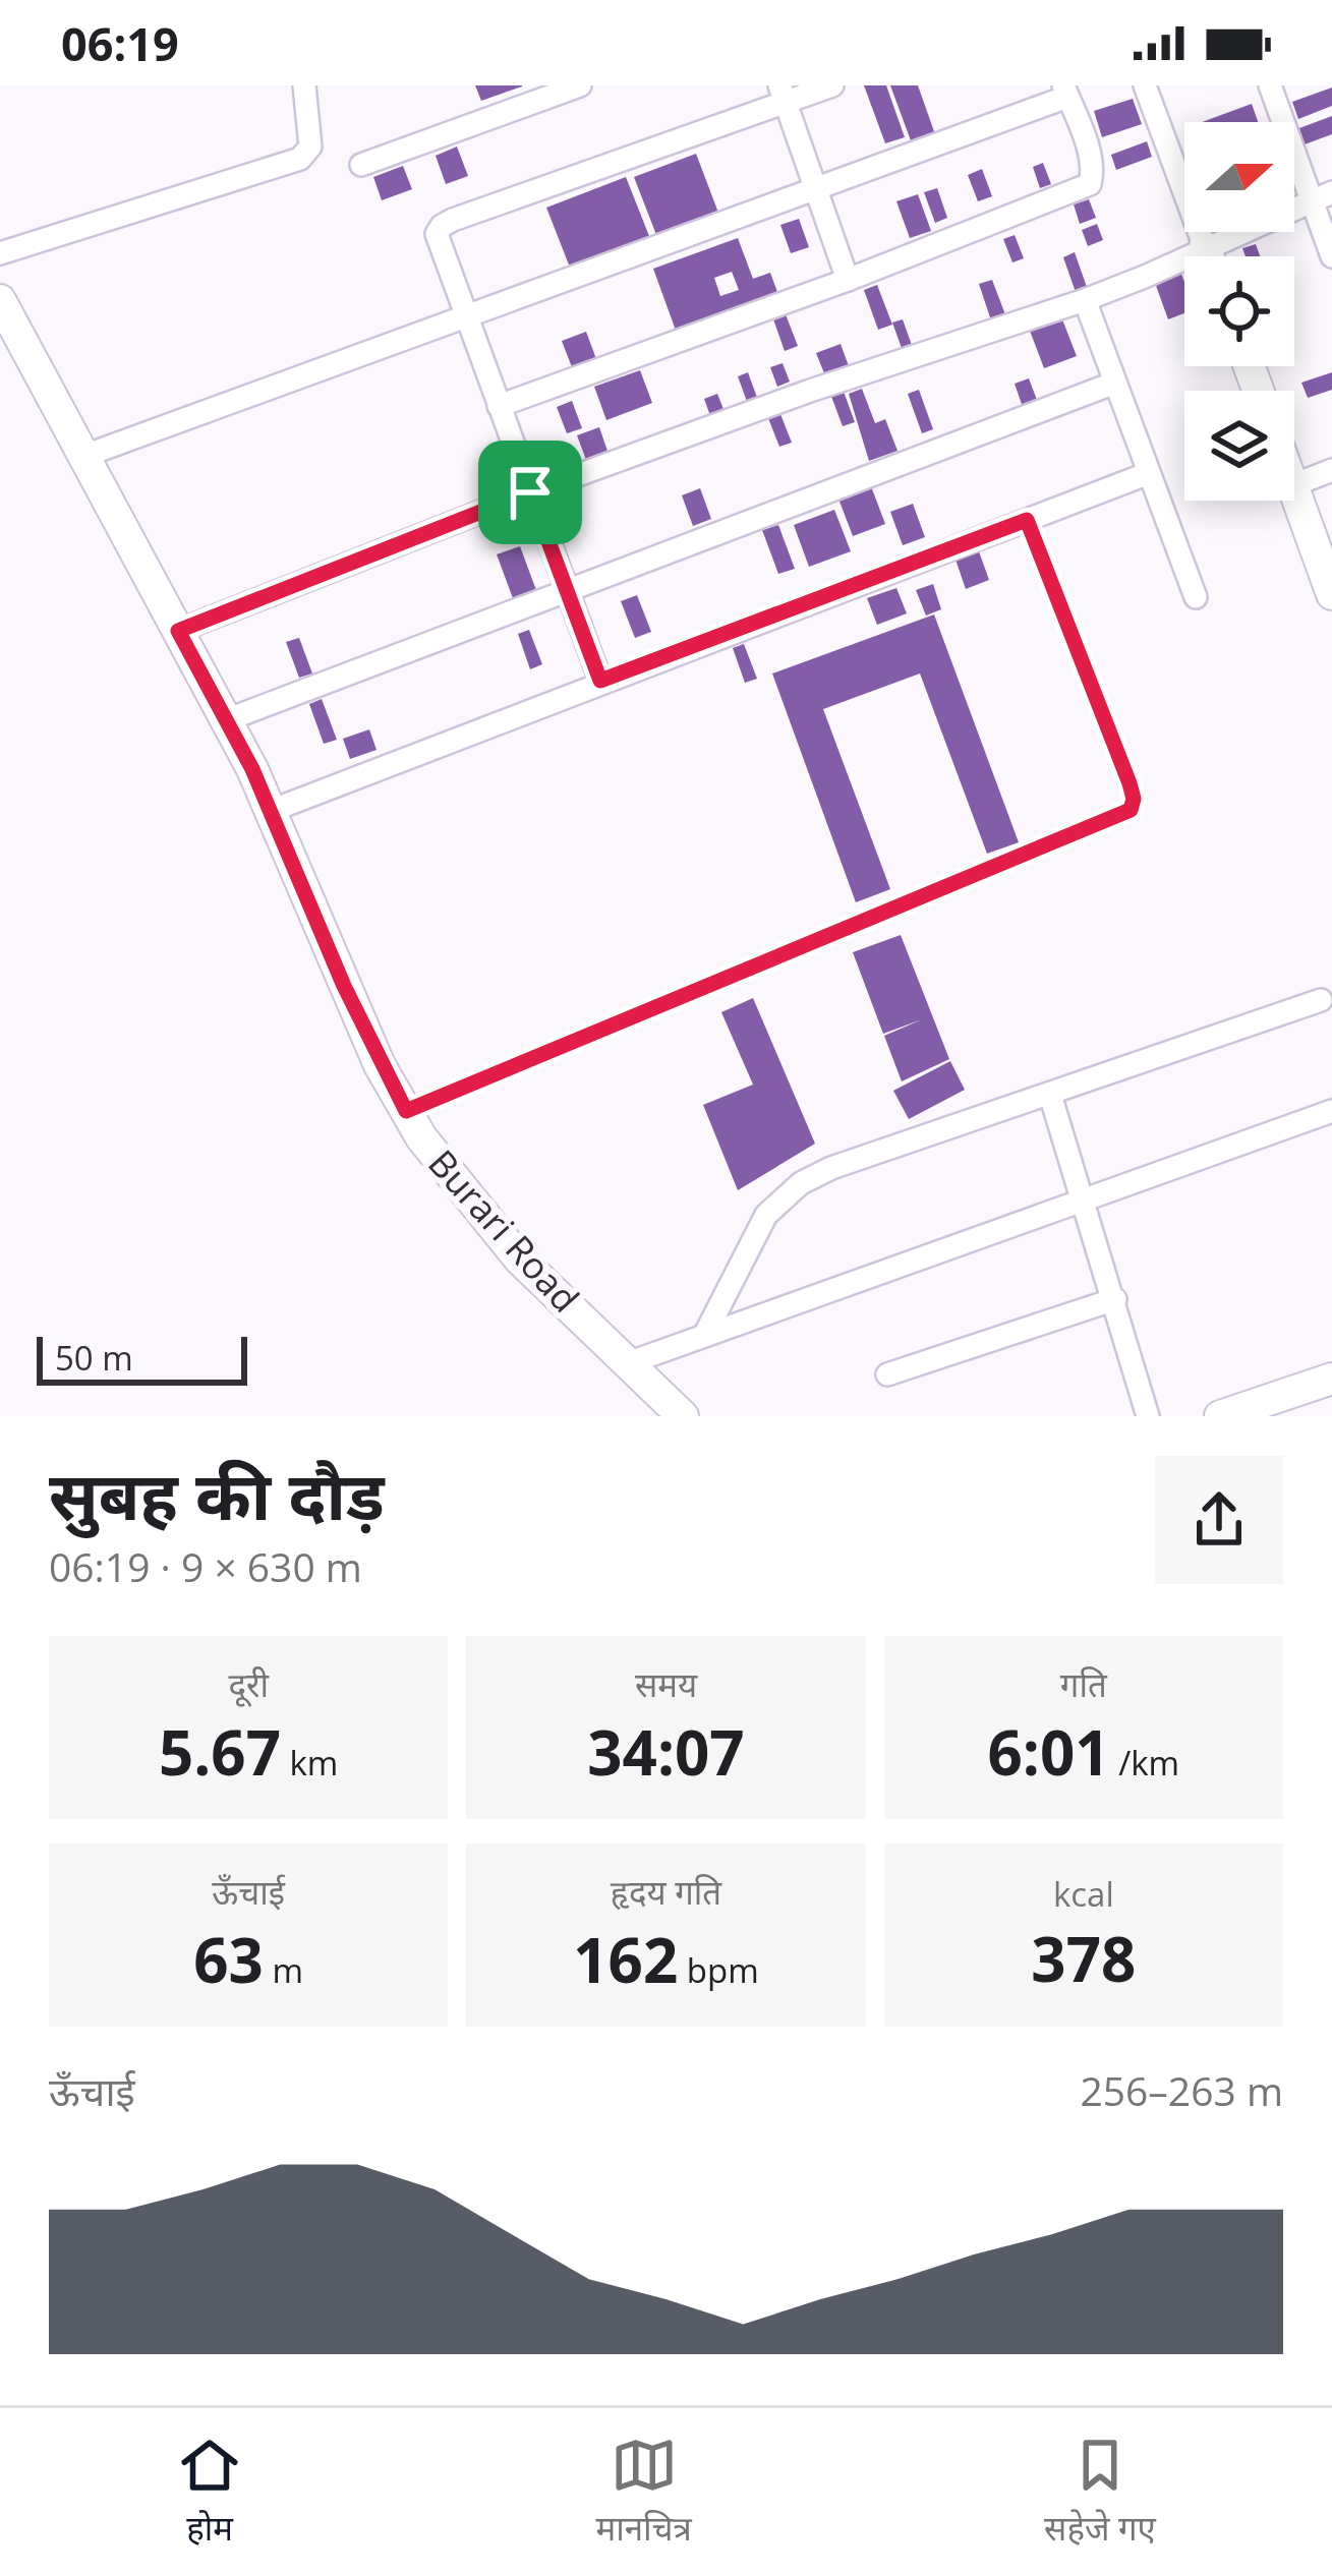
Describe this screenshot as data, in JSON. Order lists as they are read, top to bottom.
{
  "streets": {
    "main road": ["Burari Road"]
  },
  "scale_bar": "50 m",
  "north": "right",
  "page": {
    "status": "06:19",
    "scale": "50 m",
    "heading": ["सुबह की दौड़", "06:19 · 9 × 630 m"],
    "stats": [
      ["दूरी", "5.67 km"],
      ["समय", "34:07"],
      ["गति", "6:01 /km"],
      ["ऊँचाई", "63 m"],
      ["हृदय गति", "162 bpm"],
      ["kcal", "378"]
    ],
    "chart": ["ऊँचाई", "256–263 m"],
    "tabs": ["होम", "मानचित्र", "सहेजे गए"]
  }
}
